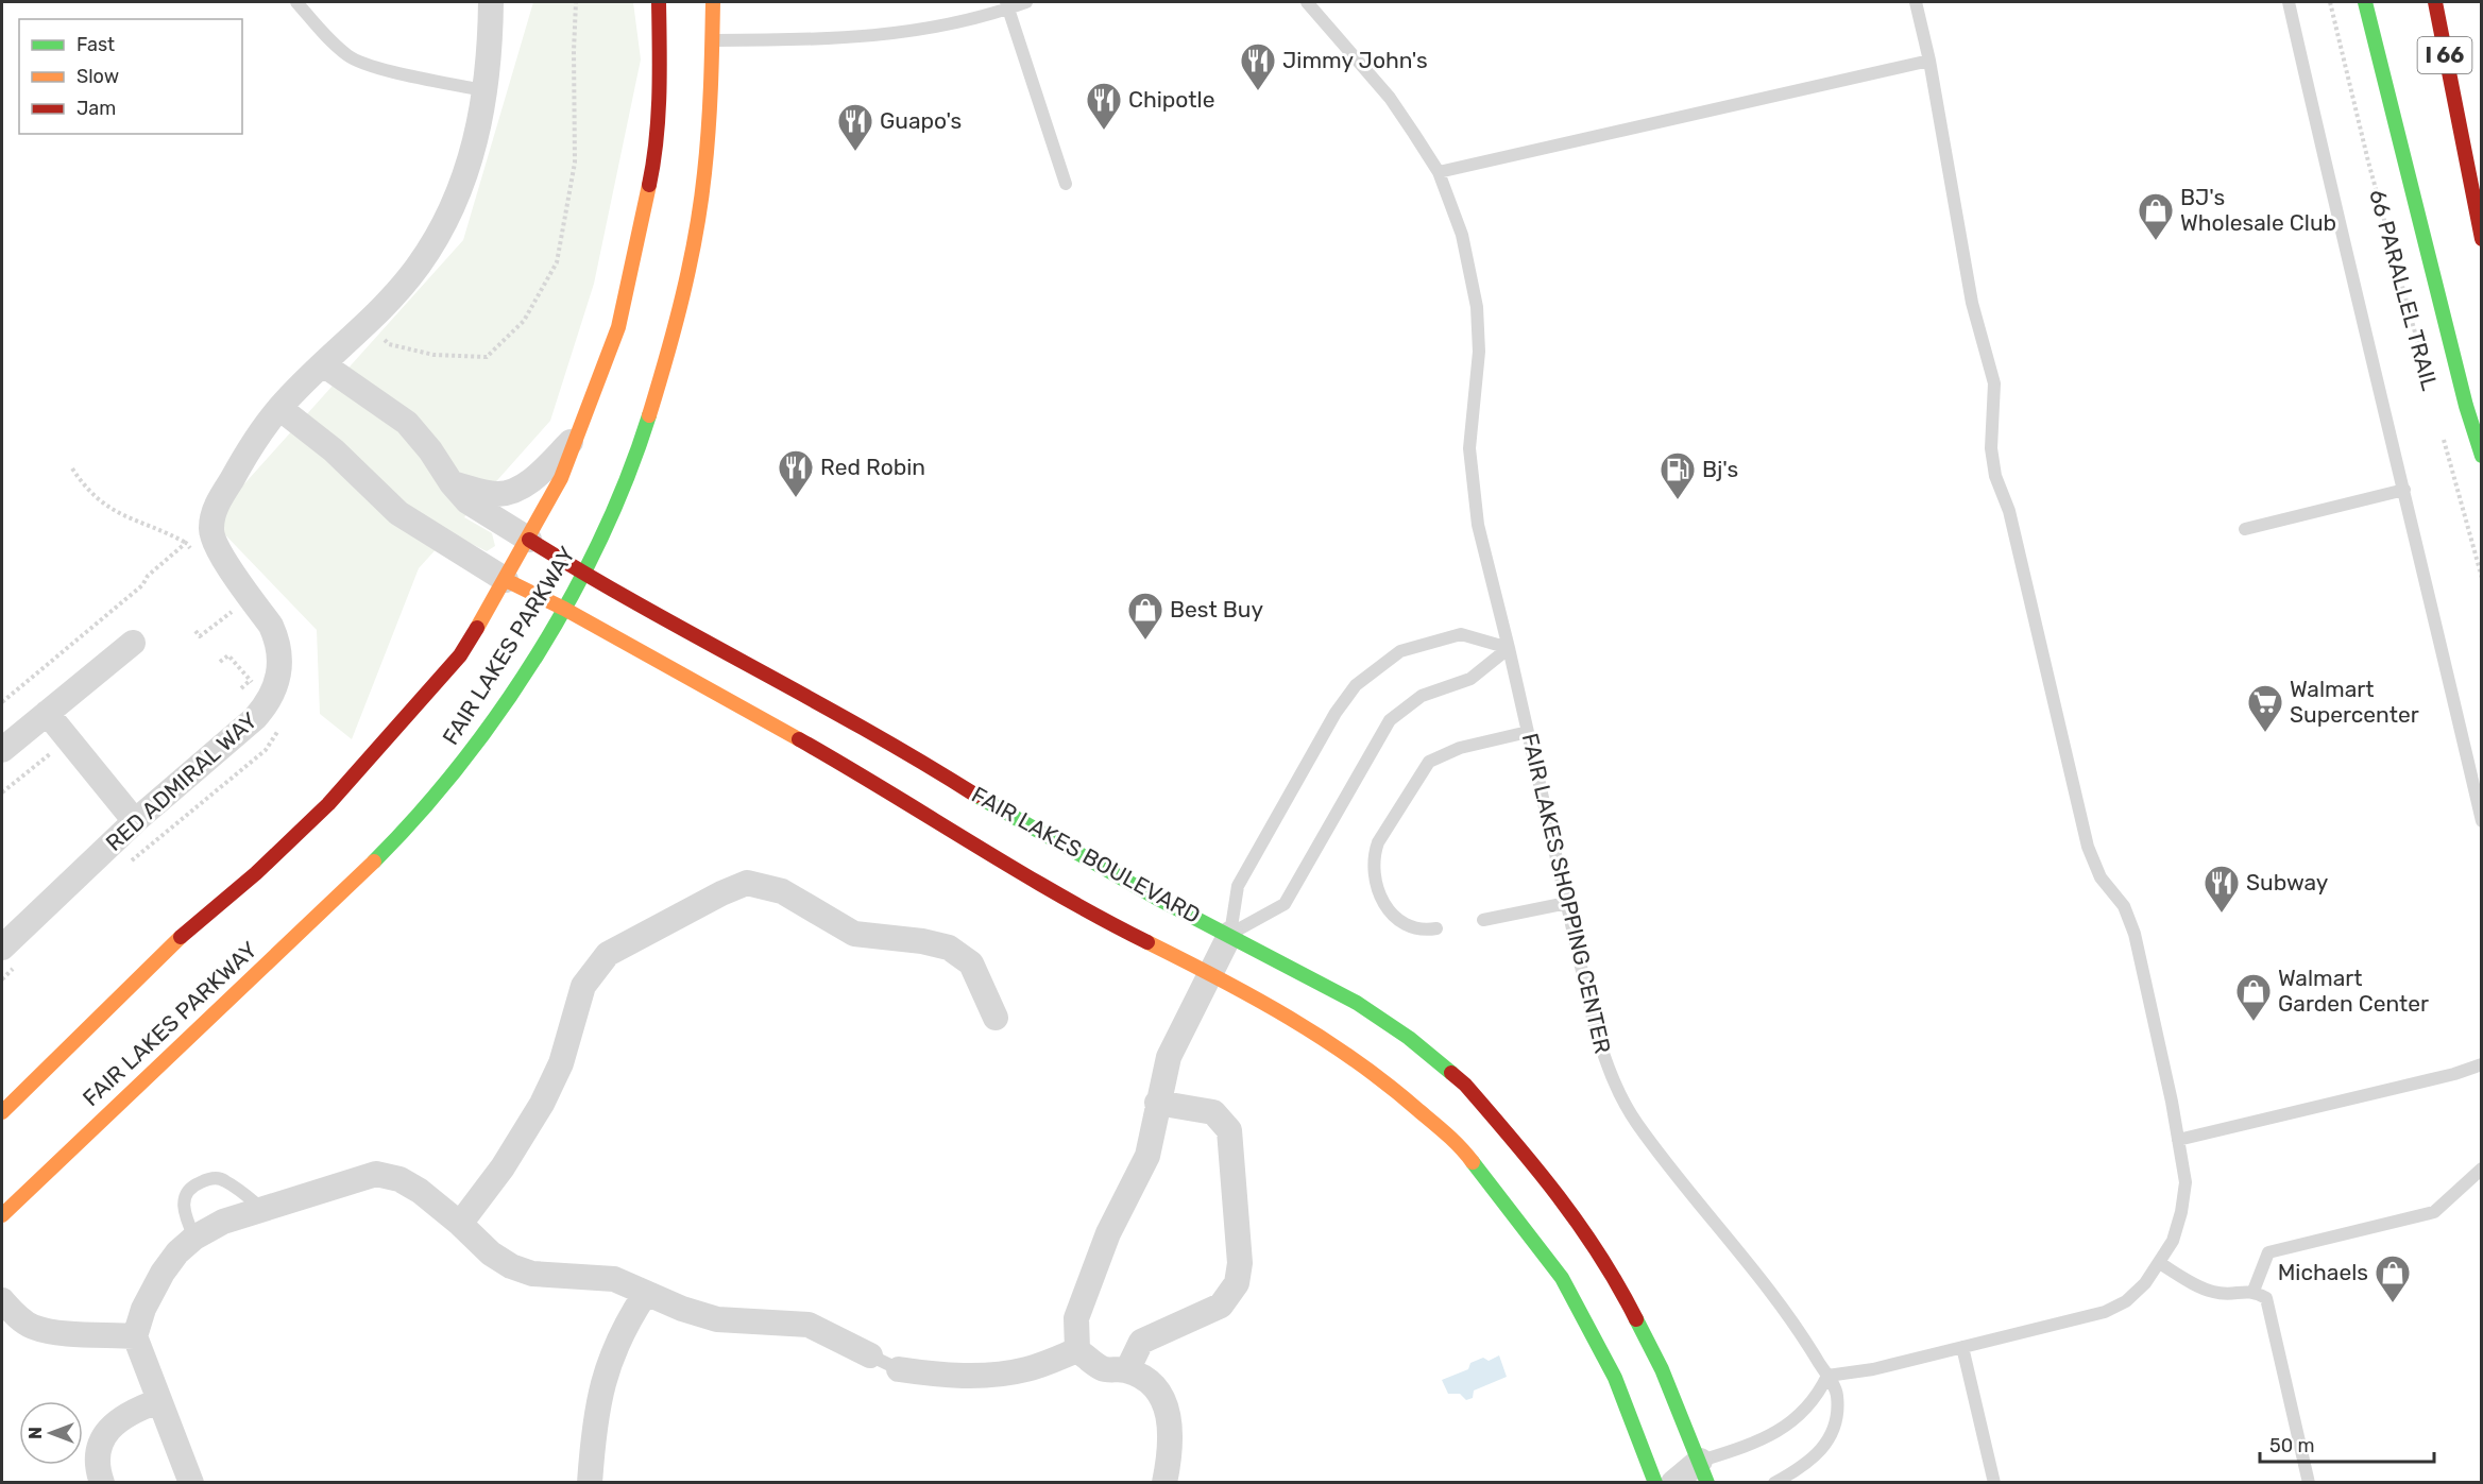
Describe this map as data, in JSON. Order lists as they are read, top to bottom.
{
  "streets": {
    "main road": ["I 66", "FAIR LAKES PARKWAY", "FAIR LAKES BOULEVARD"],
    "street": ["RED ADMIRAL WAY"],
    "lane": ["FAIR LAKES SHOPPING CENTER"],
    "path": ["66 PARALLEL TRAIL"]
  },
  "crossings": [
    ["FAIR LAKES PARKWAY", "FAIR LAKES BOULEVARD"],
    ["RED ADMIRAL WAY", "FAIR LAKES BOULEVARD"]
  ],
  "places": {
    "restaurant": [
      "Jimmy John's",
      "Chipotle",
      "Guapo's",
      "Red Robin",
      "Subway"
    ],
    "shop": [
      "BJ's Wholesale Club",
      "Best Buy",
      "Walmart Garden Center",
      "Michaels"
    ],
    "fuel station": ["Bj's"],
    "supermarket": ["Walmart Supercenter"]
  },
  "legend": ["Fast", "Slow", "Jam"],
  "scale_bar": "50 m",
  "north": "left"
}
